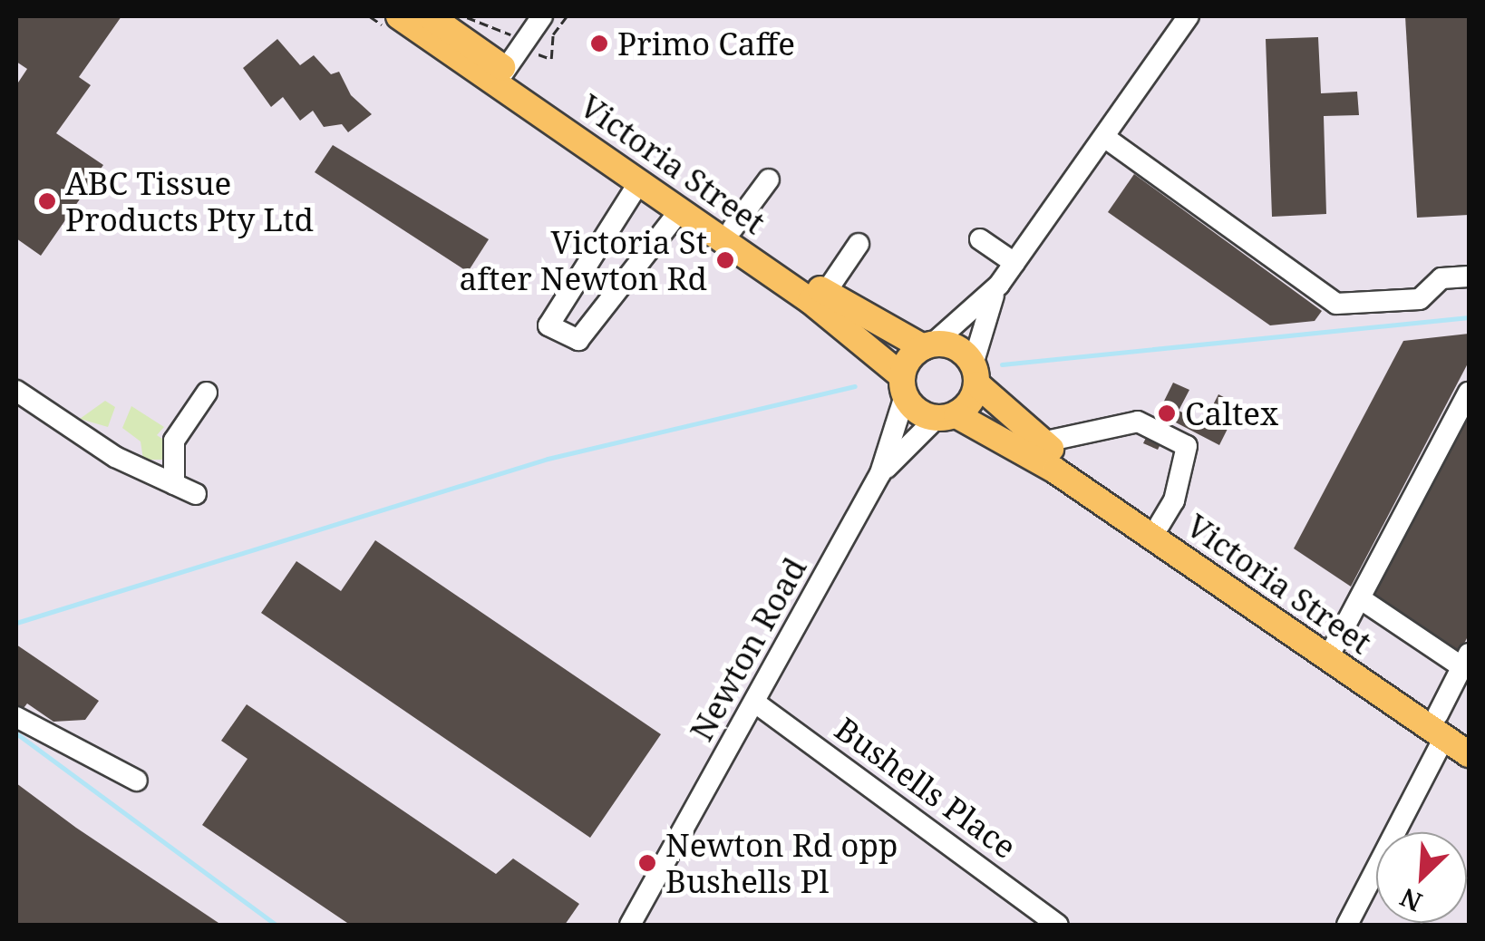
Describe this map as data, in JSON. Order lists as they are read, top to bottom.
{
  "streets": {
    "main road": ["Victoria Street"],
    "street": ["Newton Road", "Bushells Place"]
  },
  "crossings": [
    ["Victoria Street", "Newton Road"],
    ["Newton Road", "Bushells Place"]
  ],
  "places": [
    "Primo Caffe",
    "ABC Tissue Products Pty Ltd",
    "Victoria St after Newton Rd",
    "Caltex",
    "Newton Rd opp Bushells Pl"
  ],
  "north": "bottom left"
}
